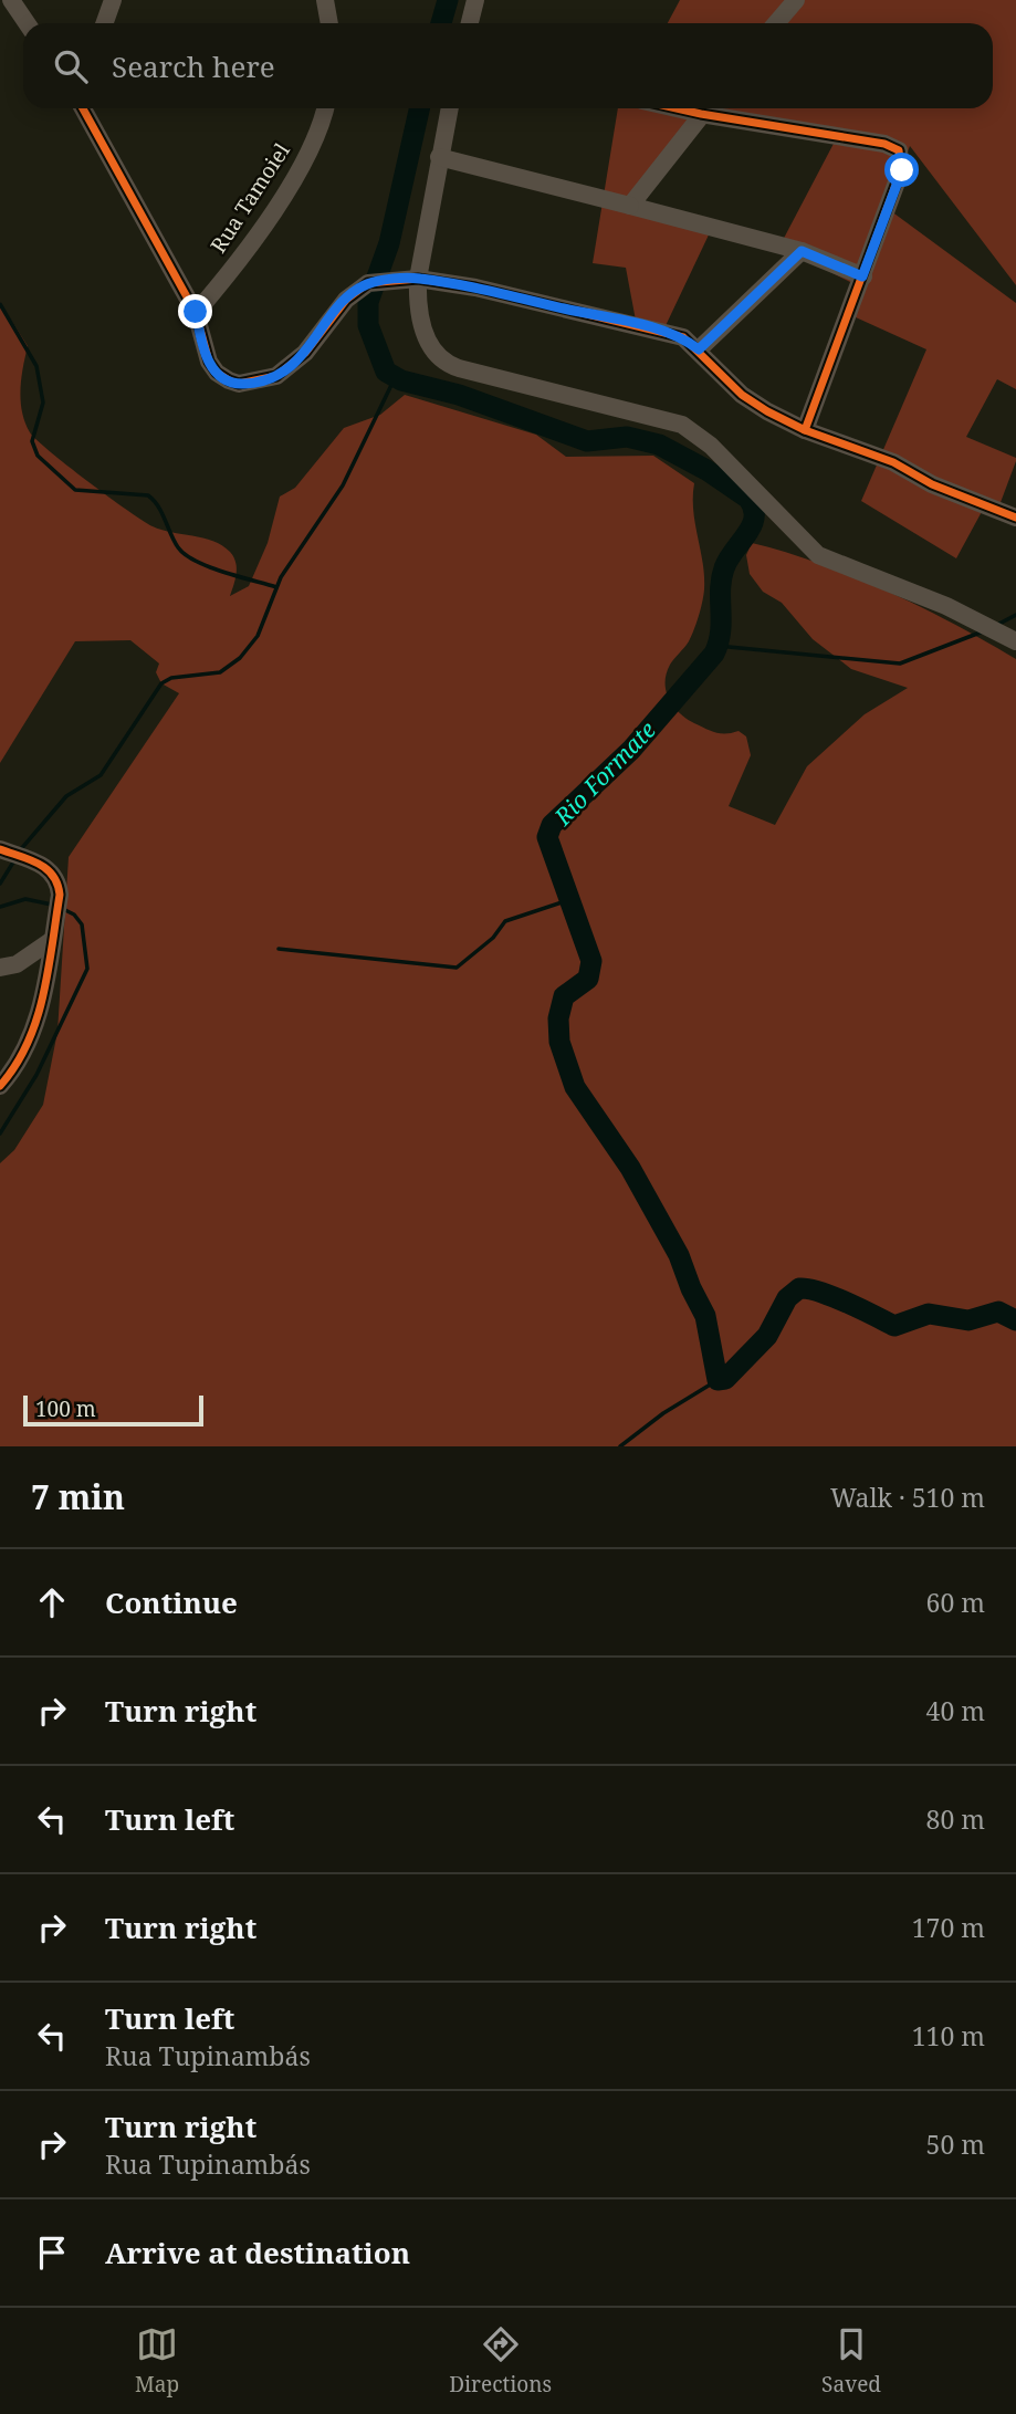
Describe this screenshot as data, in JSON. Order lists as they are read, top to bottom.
{
  "streets": {
    "street": ["Rua Tamoiel"]
  },
  "water": ["Rio Formate"],
  "scale_bar": "100 m",
  "page": {
    "search": "Search here",
    "scale": "100 m",
    "heading": ["7 min", "Walk · 510 m"],
    "list": [
      ["Continue", "60 m"],
      ["Turn right", "40 m"],
      ["Turn left", "80 m"],
      ["Turn right", "170 m"],
      ["Turn left", "Rua Tupinambás", "110 m"],
      ["Turn right", "Rua Tupinambás", "50 m"],
      "Arrive at destination"
    ],
    "nav": ["Map", "Directions", "Saved"]
  }
}
